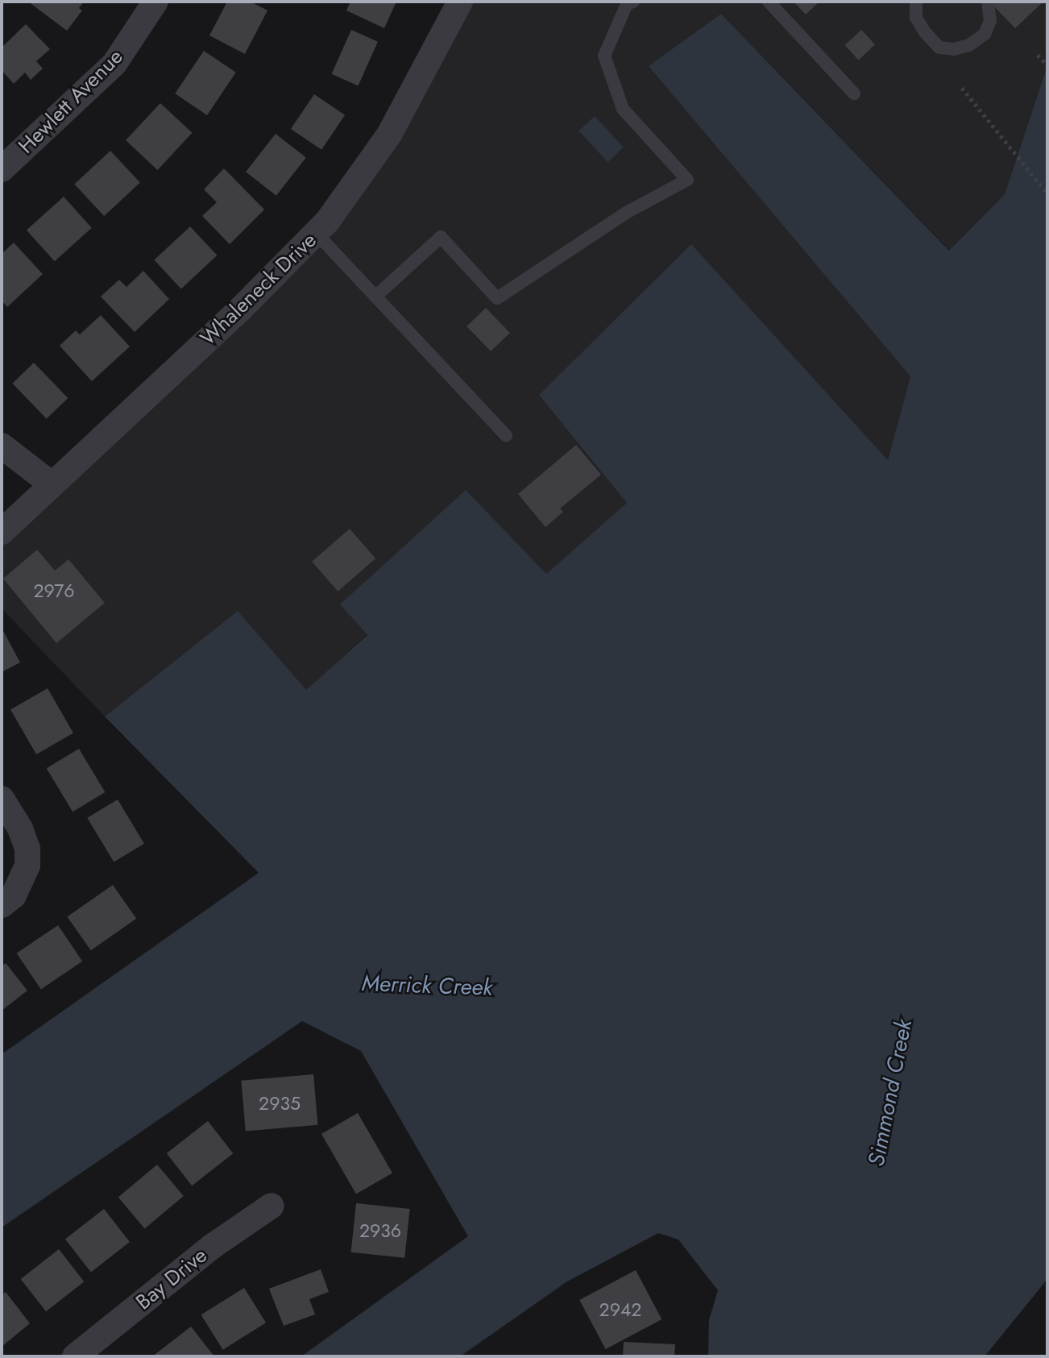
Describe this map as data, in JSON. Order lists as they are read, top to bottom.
{
  "streets": {
    "street": ["Hewlett Avenue", "Whaleneck Drive", "Bay Drive"]
  },
  "water": ["Merrick Creek", "Simmond Creek"],
  "house_numbers": [
    "2976",
    "2935",
    "2936",
    "2942"
  ]
}
